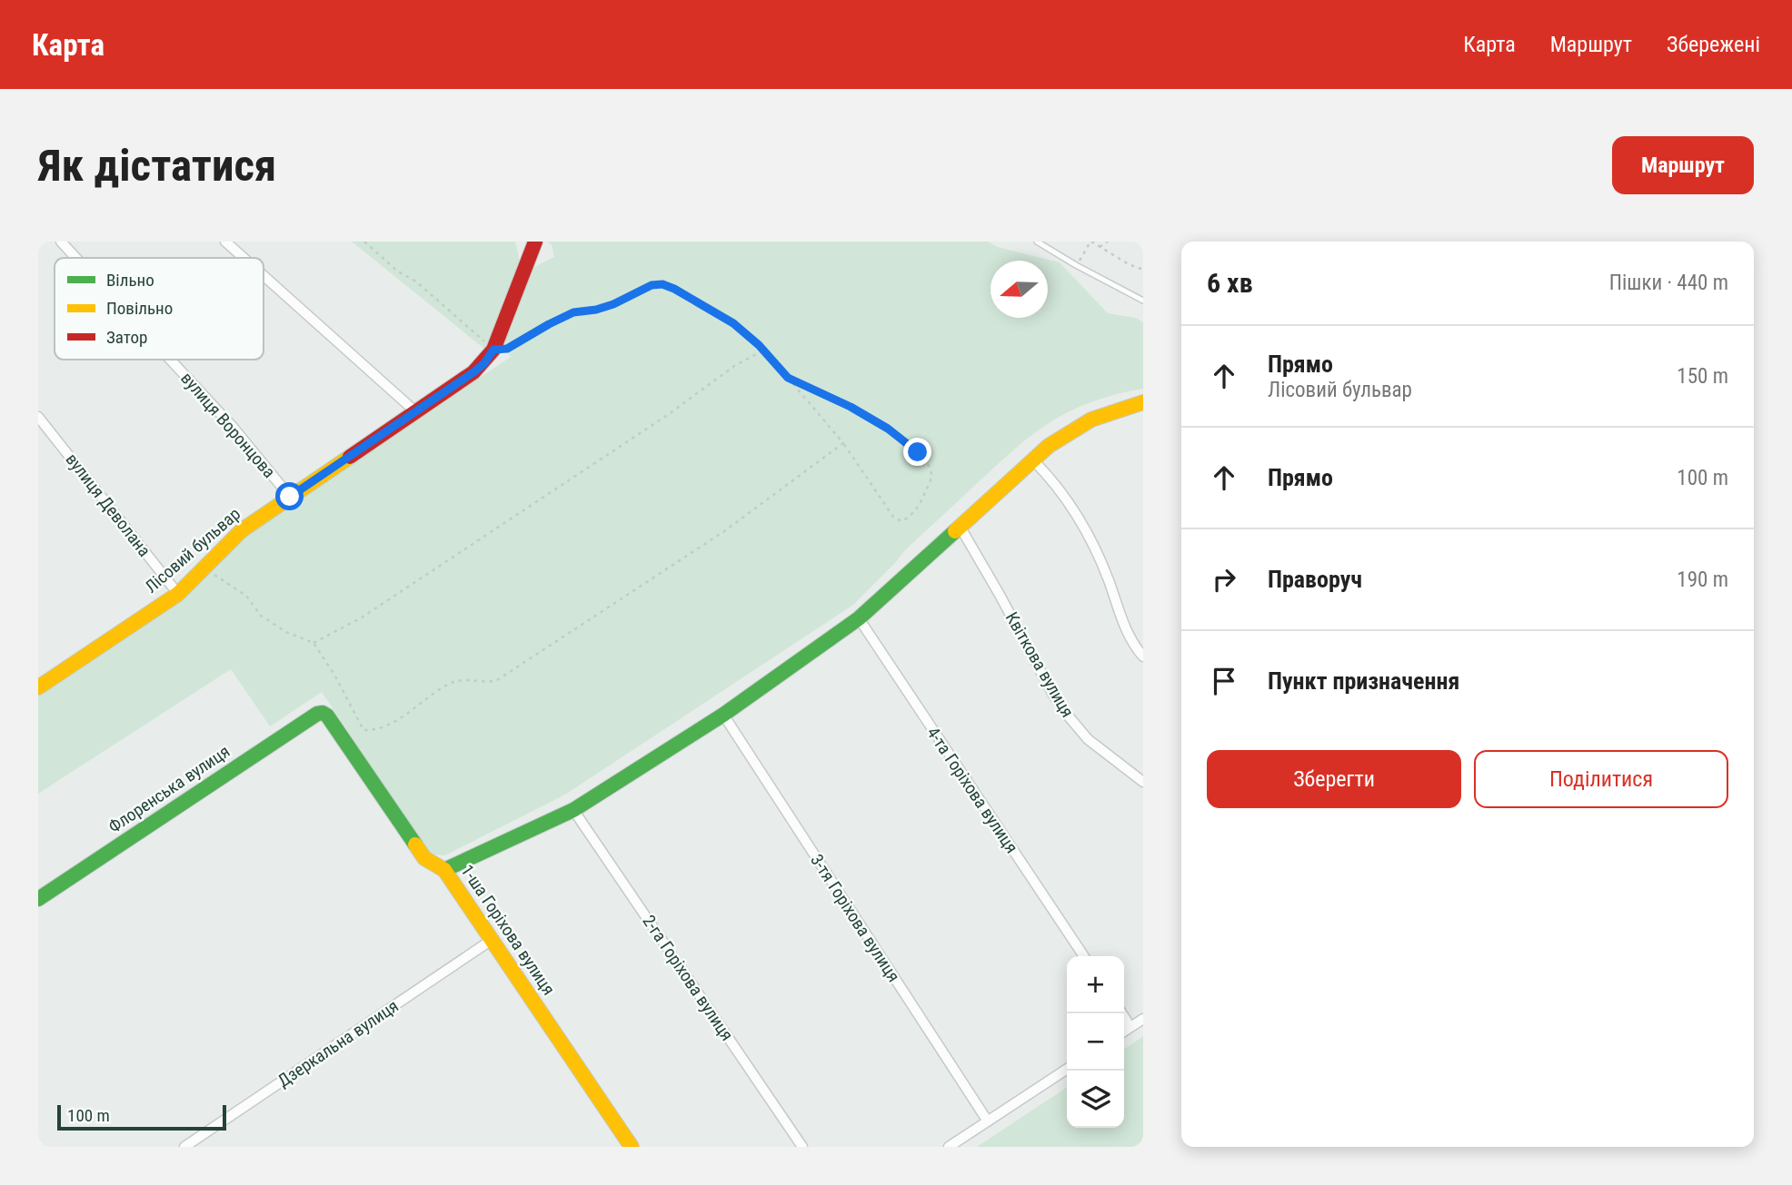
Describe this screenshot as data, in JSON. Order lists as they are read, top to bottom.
{
  "streets": {
    "street": [
      "вулиця Воронцова",
      "вулиця Деволана",
      "Лісовий бульвар",
      "Квіткова вулиця",
      "Флоренська вулиця",
      "4-та Горіхова вулиця",
      "3-тя Горіхова вулиця",
      "1-ша Горіхова вулиця",
      "2-га Горіхова вулиця",
      "Дзеркальна вулиця"
    ]
  },
  "crossings": [
    ["вулиця Воронцова", "Лісовий бульвар"],
    ["вулиця Деволана", "Лісовий бульвар"],
    ["Флоренська вулиця", "1-ша Горіхова вулиця"],
    ["1-ша Горіхова вулиця", "Дзеркальна вулиця"]
  ],
  "legend": ["Вільно", "Повільно", "Затор"],
  "scale_bar": "100 m",
  "north": "left",
  "page": {
    "header": "Карта",
    "nav": ["Карта", "Маршрут", "Збережені"],
    "buttons": [
      "Маршрут",
      ["Зберегти", "Поділитися"]
    ],
    "title": "Як дістатися",
    "heading": ["6 хв", "Пішки · 440 m"],
    "list": [
      ["Прямо", "Лісовий бульвар", "150 m"],
      ["Прямо", "100 m"],
      ["Праворуч", "190 m"],
      "Пункт призначення"
    ],
    "map_buttons": ["+", "−"],
    "scale": "100 m"
  }
}
